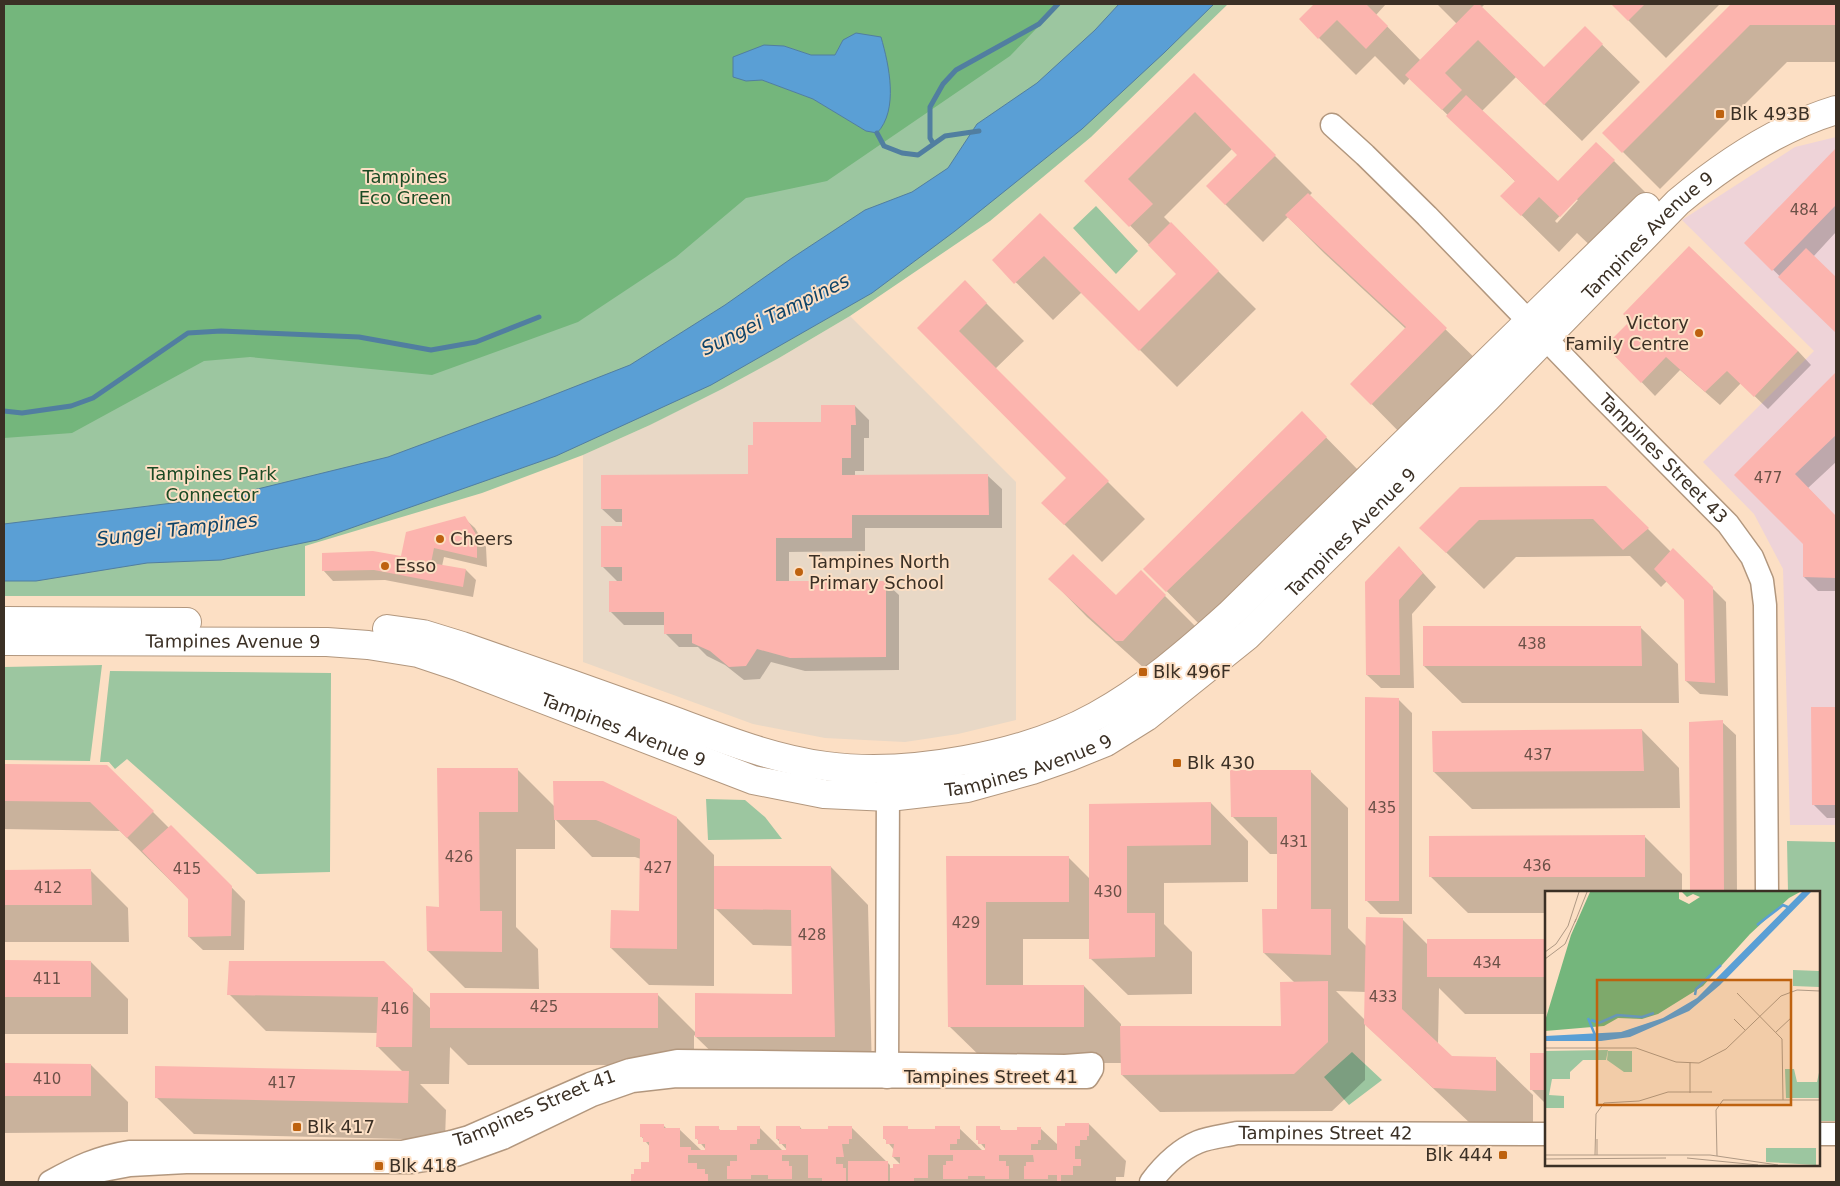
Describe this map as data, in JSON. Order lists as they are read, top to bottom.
{
  "streets": {
    "main road": ["Tampines Avenue 9"],
    "street": ["Tampines Street 43", "Tampines Street 41", "Tampines Street 42"]
  },
  "crossings": [
    ["Tampines Avenue 9", "Tampines Street 43"]
  ],
  "water": ["Sungei Tampines"],
  "parks": ["Tampines Eco Green", "Tampines Park Connector"],
  "places": {
    "transit": [
      "Blk 493B",
      "Blk 496F",
      "Blk 430",
      "Blk 417",
      "Blk 444",
      "Blk 418"
    ],
    "other": [
      "Victory Family Centre",
      "Cheers",
      "Esso",
      "Tampines North Primary School"
    ]
  },
  "house_numbers": [
    "484",
    "477",
    "438",
    "437",
    "435",
    "431",
    "426",
    "436",
    "427",
    "415",
    "412",
    "430",
    "429",
    "428",
    "434",
    "411",
    "433",
    "425",
    "416",
    "410",
    "417"
  ]
}
